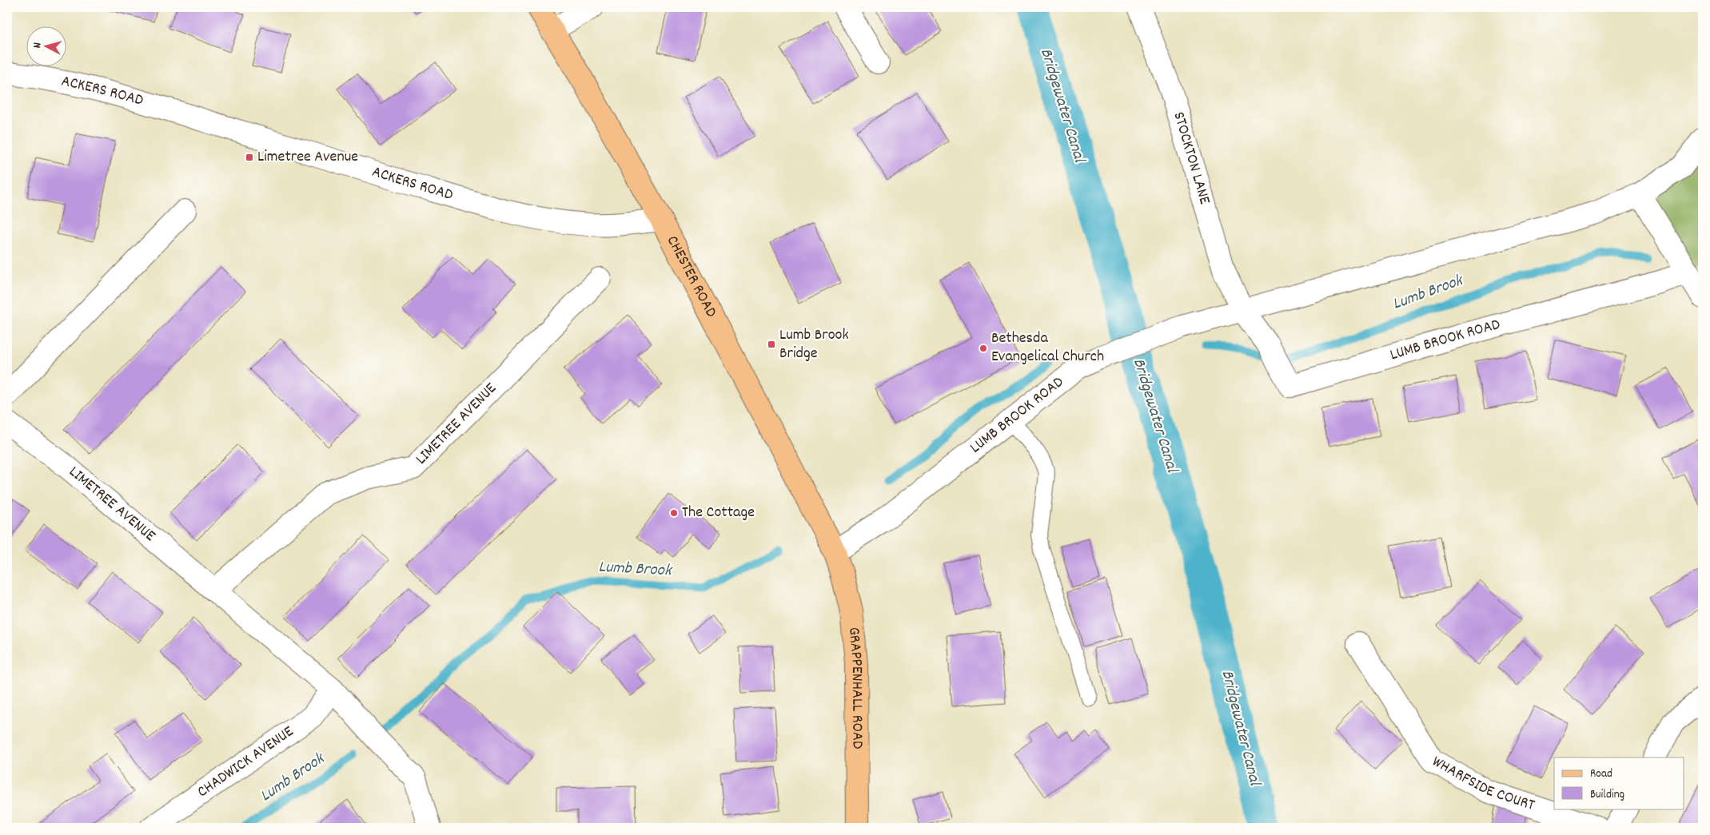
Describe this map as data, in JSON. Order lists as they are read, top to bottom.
{
  "streets": {
    "main road": ["CHESTER ROAD", "GRAPPENHALL ROAD"],
    "street": [
      "ACKERS ROAD",
      "STOCKTON LANE",
      "LUMB BROOK ROAD",
      "LIMETREE AVENUE",
      "CHADWICK AVENUE",
      "WHARFSIDE COURT"
    ]
  },
  "crossings": [
    ["ACKERS ROAD", "CHESTER ROAD"],
    ["STOCKTON LANE", "LUMB BROOK ROAD"],
    ["CHESTER ROAD", "LUMB BROOK ROAD"],
    ["CHESTER ROAD", "GRAPPENHALL ROAD"],
    ["LUMB BROOK ROAD", "GRAPPENHALL ROAD"],
    ["LIMETREE AVENUE", "CHADWICK AVENUE"]
  ],
  "water": ["Bridgewater Canal", "Lumb Brook"],
  "places": {
    "transit": ["Limetree Avenue", "Lumb Brook Bridge"],
    "other": ["Bethesda Evangelical Church", "The Cottage"]
  },
  "legend": ["Road", "Building"],
  "north": "left"
}
